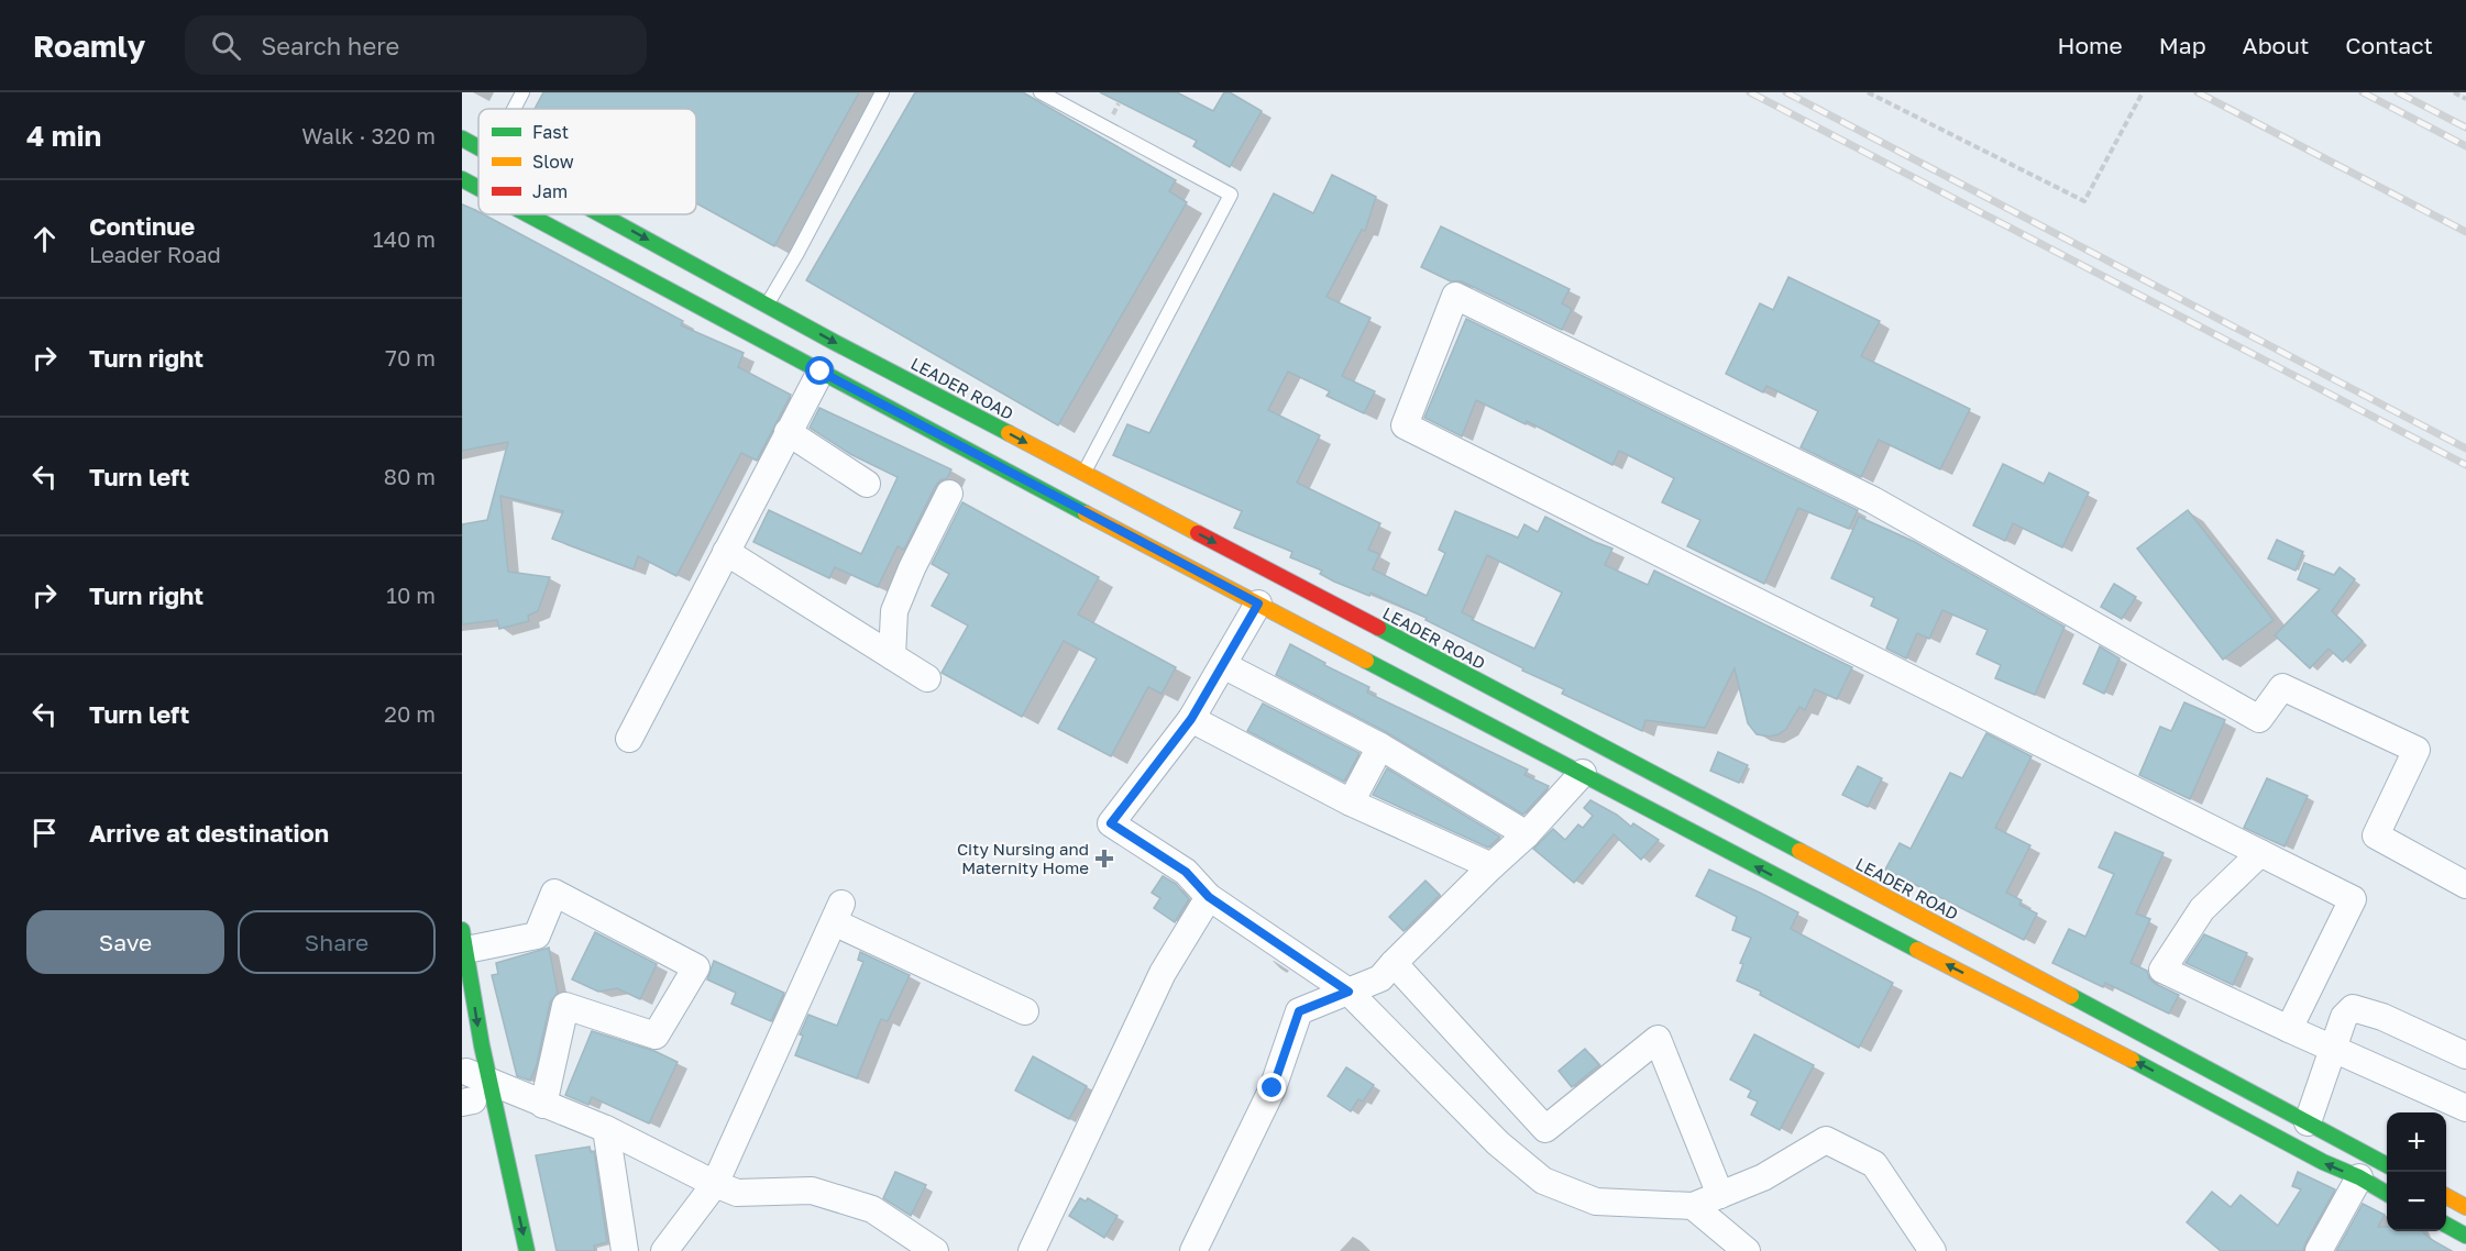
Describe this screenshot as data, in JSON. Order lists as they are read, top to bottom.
{
  "streets": {
    "main road": ["LEADER ROAD"]
  },
  "places": {
    "health": ["City Nursing and Maternity Home"]
  },
  "legend": ["Fast", "Slow", "Jam"],
  "page": {
    "header": "Roamly",
    "search": "Search here",
    "nav": [
      "Home",
      "Map",
      "About",
      "Contact"
    ],
    "heading": ["4 min", "Walk · 320 m"],
    "list": [
      ["Continue", "Leader Road", "140 m"],
      ["Turn right", "70 m"],
      ["Turn left", "80 m"],
      ["Turn right", "10 m"],
      ["Turn left", "20 m"],
      "Arrive at destination"
    ],
    "buttons": ["Save", "Share"],
    "map_buttons": ["+", "−"]
  }
}
